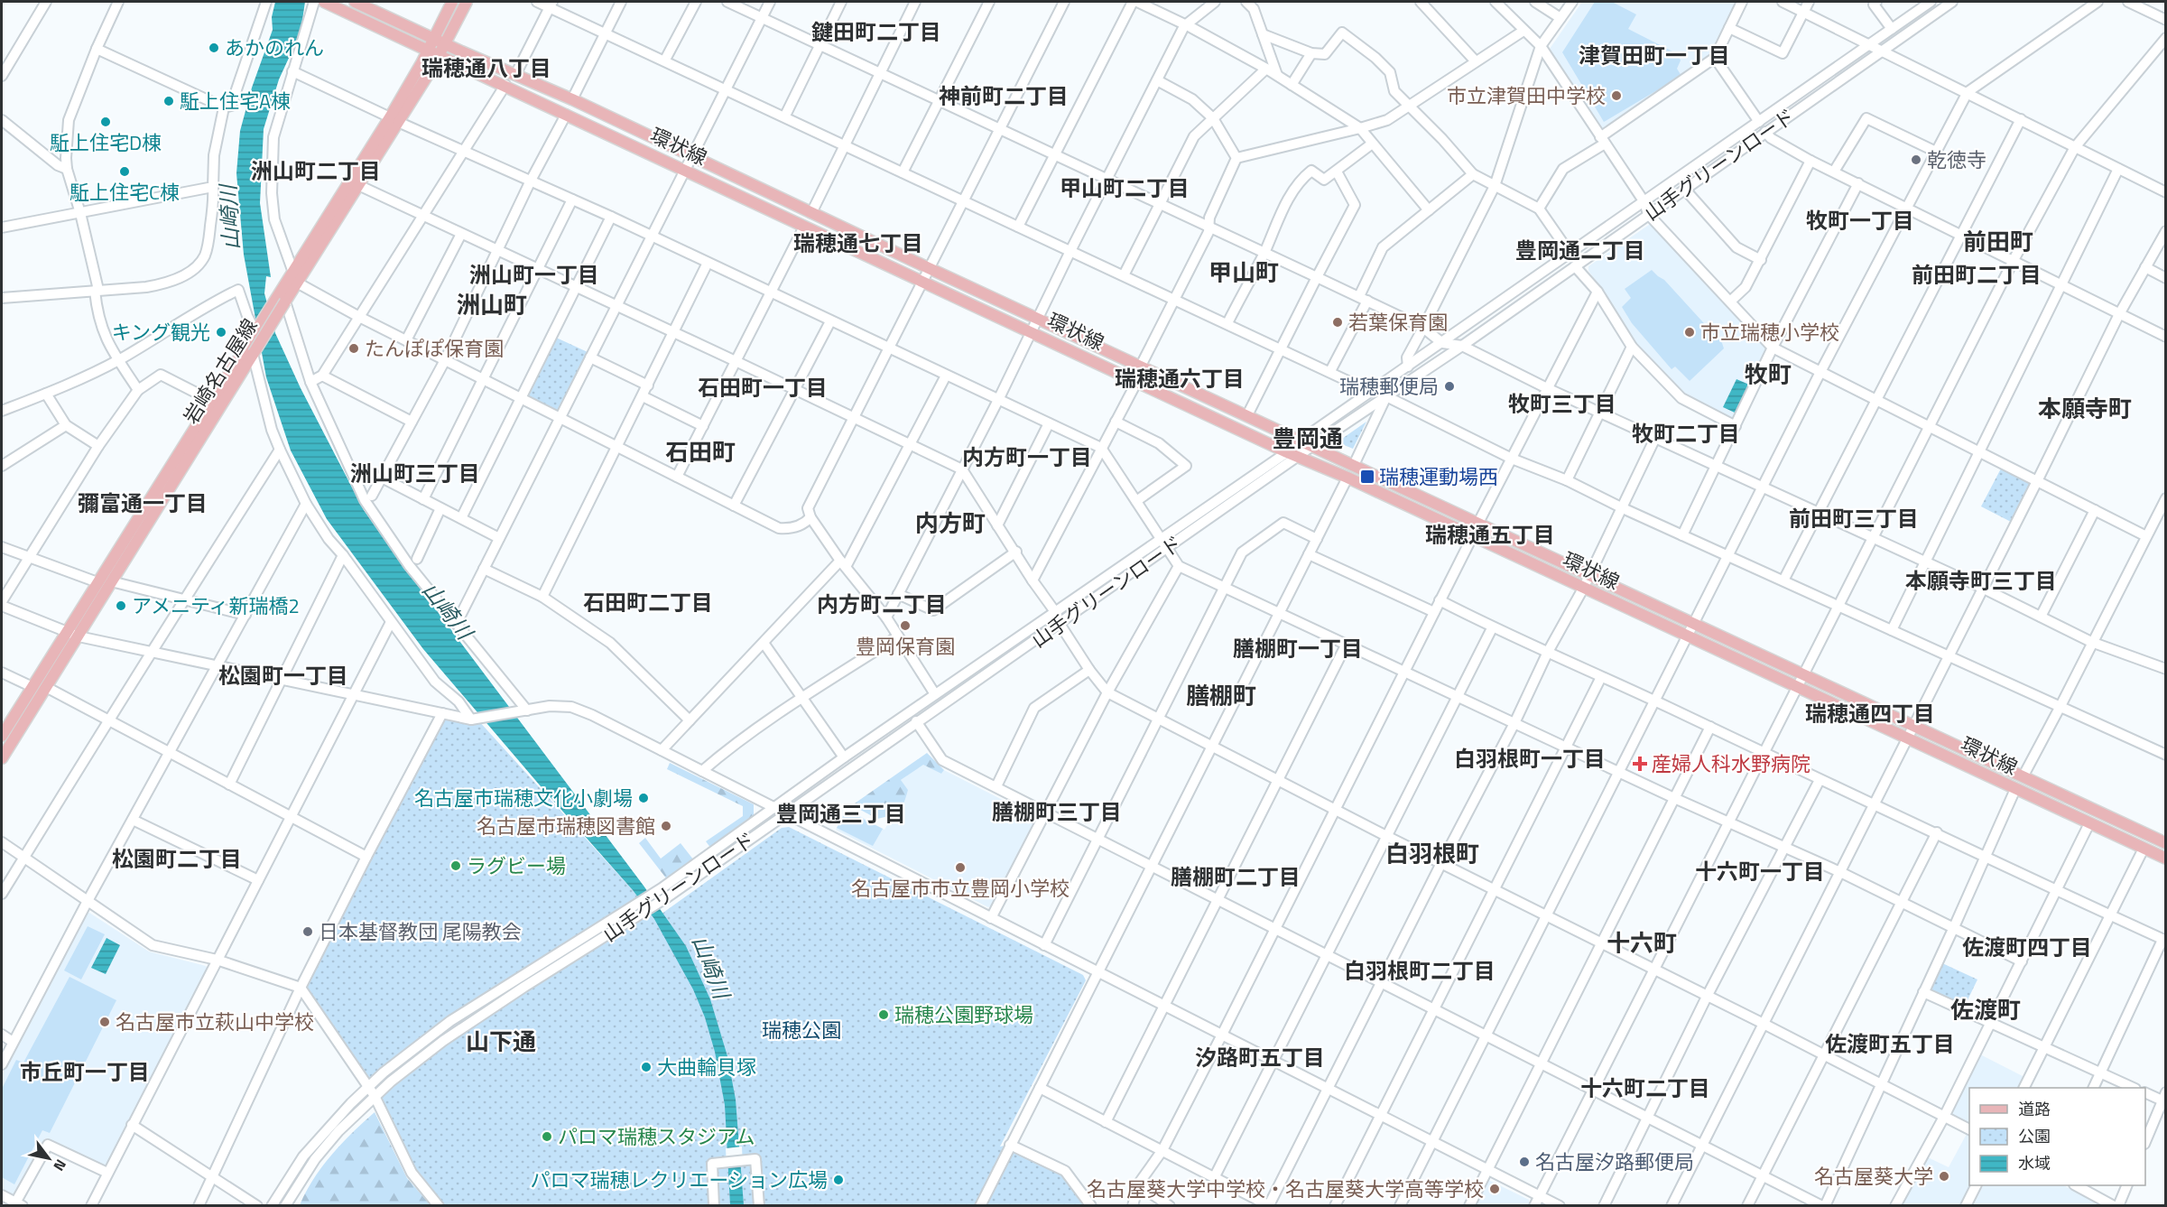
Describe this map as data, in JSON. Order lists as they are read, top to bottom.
{
  "streets": {
    "main road": ["環状線", "岩崎名古屋線"],
    "street": ["山手グリーンロード"]
  },
  "crossings": [
    ["環状線", "山手グリーンロード"],
    ["環状線", "岩崎名古屋線"]
  ],
  "districts": [
    "鍵田町二丁目",
    "津賀田町一丁目",
    "瑞穂通八丁目",
    "神前町二丁目",
    "洲山町二丁目",
    "甲山町二丁目",
    "牧町一丁目",
    "前田町",
    "瑞穂通七丁目",
    "豊岡通二丁目",
    "甲山町",
    "洲山町一丁目",
    "前田町二丁目",
    "洲山町",
    "牧町",
    "瑞穂通六丁目",
    "石田町一丁目",
    "牧町三丁目",
    "本願寺町",
    "牧町二丁目",
    "豊岡通",
    "石田町",
    "内方町一丁目",
    "洲山町三丁目",
    "彌富通一丁目",
    "前田町三丁目",
    "内方町",
    "瑞穂通五丁目",
    "本願寺町三丁目",
    "石田町二丁目",
    "内方町二丁目",
    "膳棚町一丁目",
    "松園町一丁目",
    "膳棚町",
    "瑞穂通四丁目",
    "白羽根町一丁目",
    "膳棚町三丁目",
    "豊岡通三丁目",
    "白羽根町",
    "松園町二丁目",
    "十六町一丁目",
    "膳棚町二丁目",
    "十六町",
    "佐渡町四丁目",
    "白羽根町二丁目",
    "佐渡町",
    "山下通",
    "佐渡町五丁目",
    "汐路町五丁目",
    "市丘町一丁目",
    "十六町二丁目"
  ],
  "water": ["山崎川"],
  "parks": ["瑞穂公園"],
  "places": {
    "other": [
      "あかのれん",
      "市立津賀田中学校",
      "駈上住宅A棟",
      "駈上住宅D棟",
      "乾徳寺",
      "駈上住宅C棟",
      "若葉保育園",
      "キング観光",
      "市立瑞穂小学校",
      "たんぽぽ保育園",
      "瑞穂郵便局",
      "アメニティ新瑞橋2",
      "豊岡保育園",
      "名古屋市瑞穂文化小劇場",
      "名古屋市瑞穂図書館",
      "ラグビー場",
      "名古屋市市立豊岡小学校",
      "日本基督教団 尾陽教会",
      "瑞穂公園野球場",
      "名古屋市立萩山中学校",
      "大曲輪貝塚",
      "パロマ瑞穂スタジアム",
      "名古屋汐路郵便局",
      "名古屋葵大学",
      "パロマ瑞穂レクリエーション広場",
      "名古屋葵大学中学校・名古屋葵大学高等学校"
    ],
    "transit": ["瑞穂運動場西"],
    "health": ["産婦人科水野病院"]
  },
  "legend": ["道路", "公園", "水域"],
  "north": "bottom right"
}
